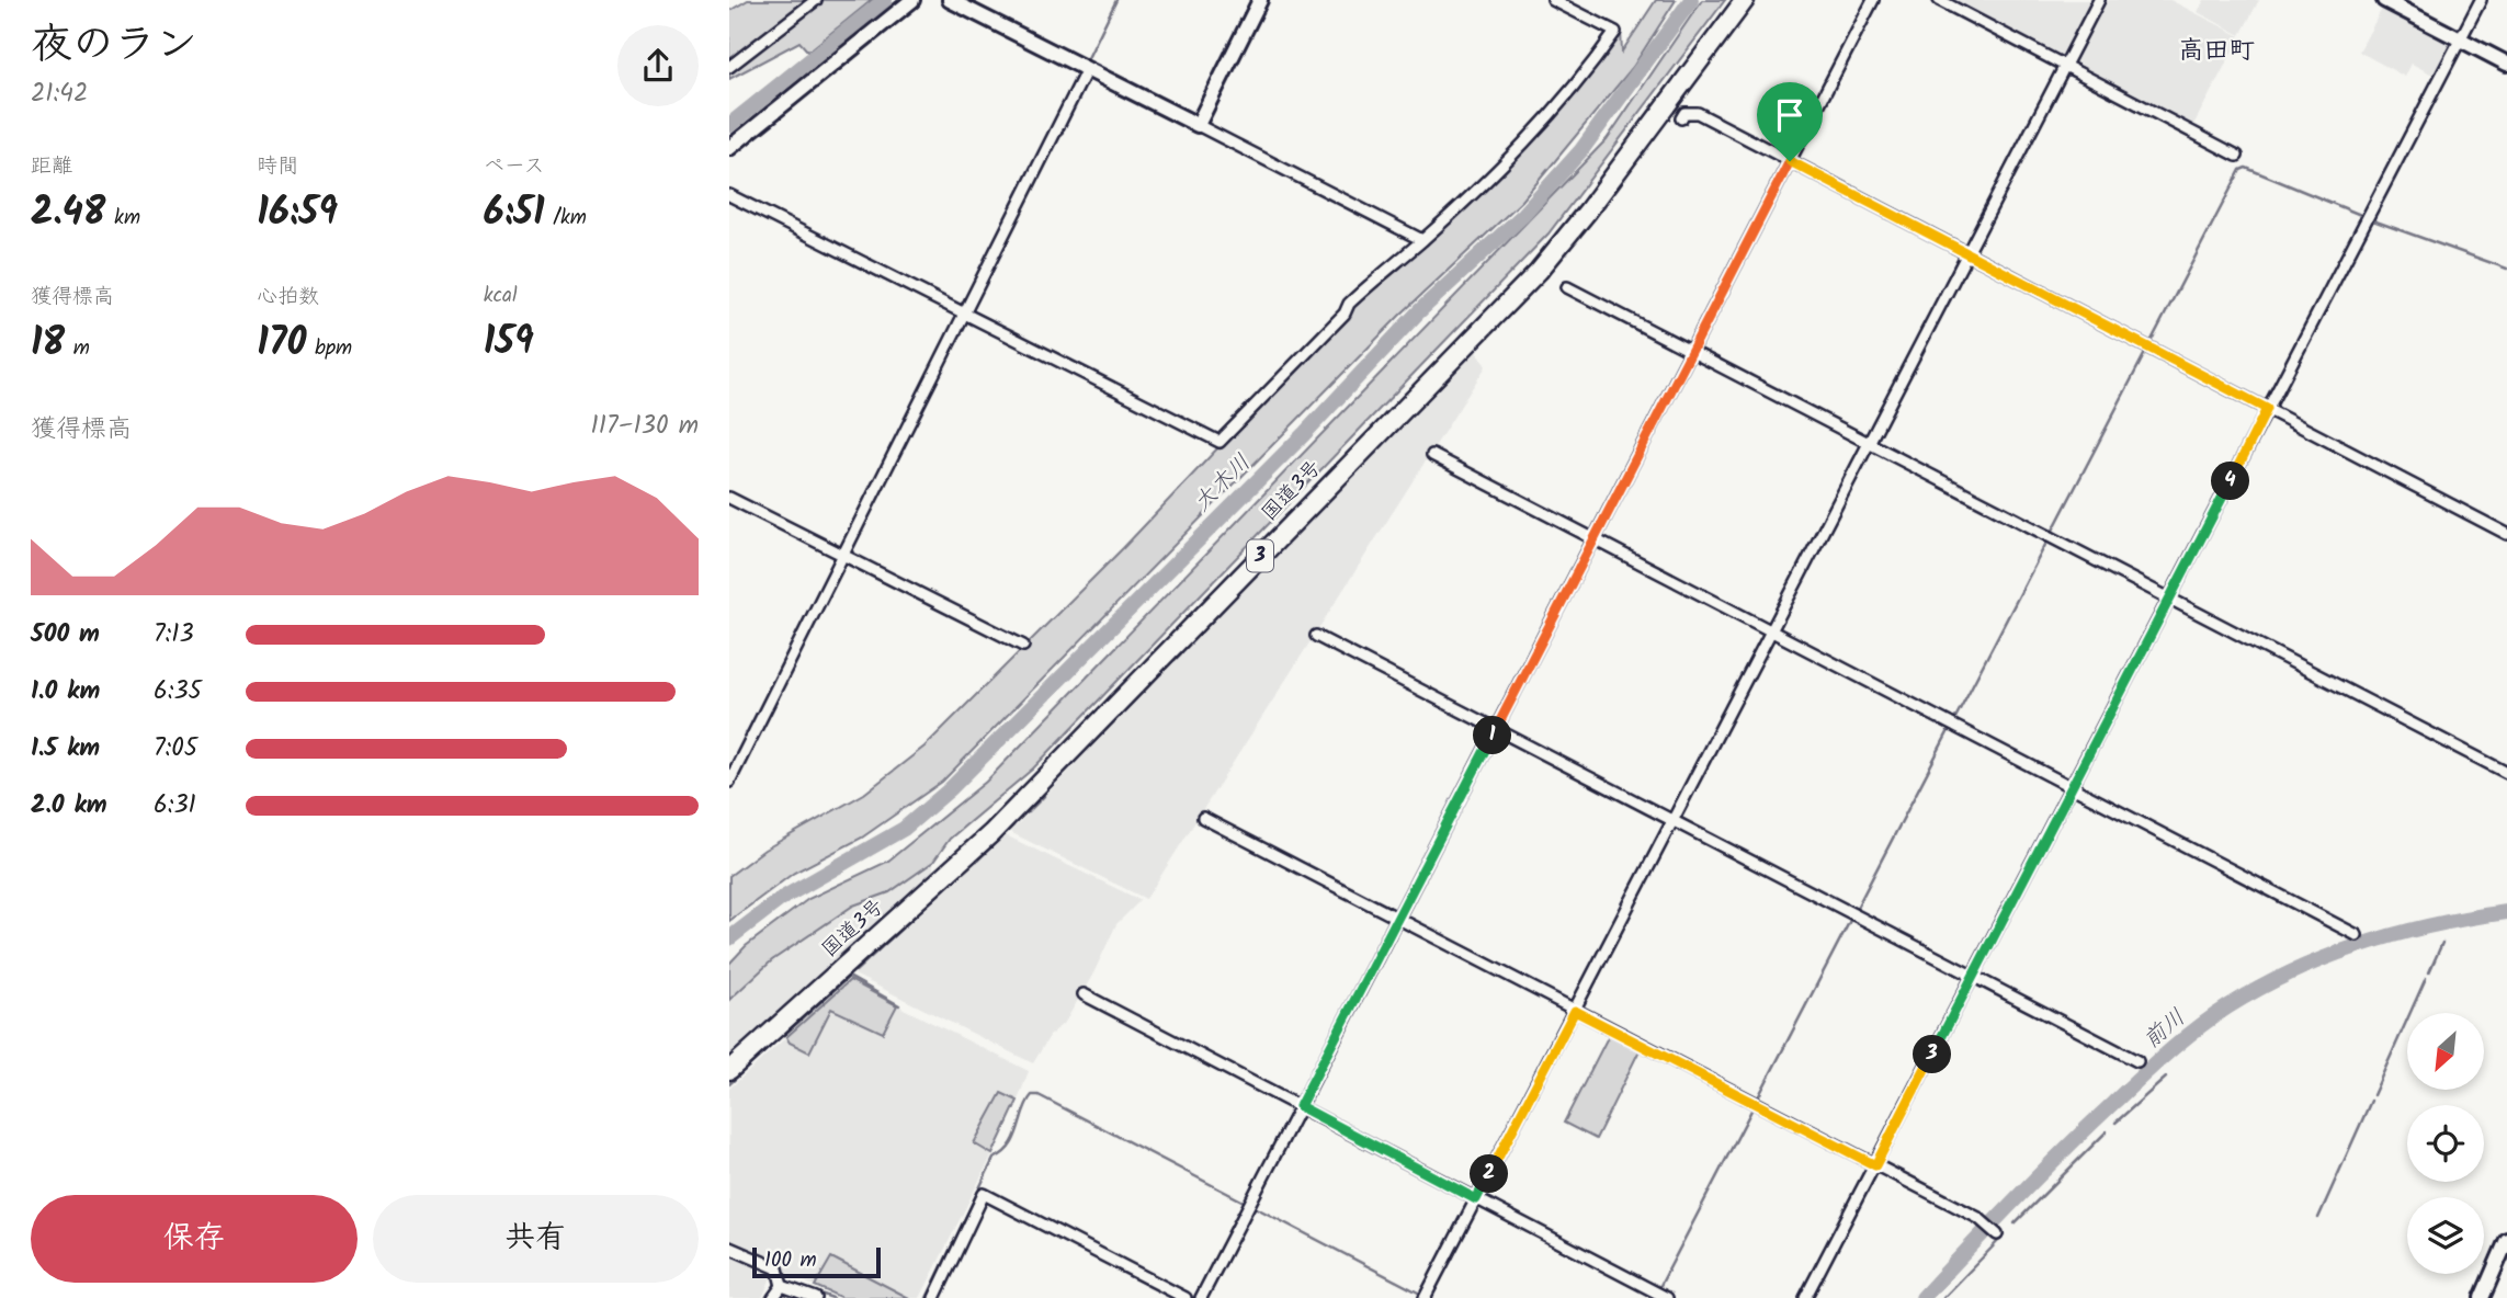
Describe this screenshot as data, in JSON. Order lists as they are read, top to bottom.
{
  "streets": {
    "highway": ["国道3号", "3"]
  },
  "districts": ["高田町"],
  "water": ["大木川", "前川"],
  "scale_bar": "100 m",
  "north": "bottom left",
  "page": {
    "heading": ["夜のラン", "21:42"],
    "stats": [
      ["距離", "2.48 km"],
      ["時間", "16:59"],
      ["ペース", "6:51 /km"],
      ["獲得標高", "18 m"],
      ["心拍数", "170 bpm"],
      ["kcal", "159"]
    ],
    "chart": ["獲得標高", "117–130 m"],
    "pins": [
      "4",
      "1",
      "3",
      "2"
    ],
    "list": [
      {
        "name": "500 m",
        "note": "7:13"
      },
      {
        "name": "1.0 km",
        "note": "6:35"
      },
      {
        "name": "1.5 km",
        "note": "7:05"
      },
      {
        "name": "2.0 km",
        "note": "6:31"
      }
    ],
    "buttons": ["保存", "共有"],
    "scale": "100 m"
  }
}
